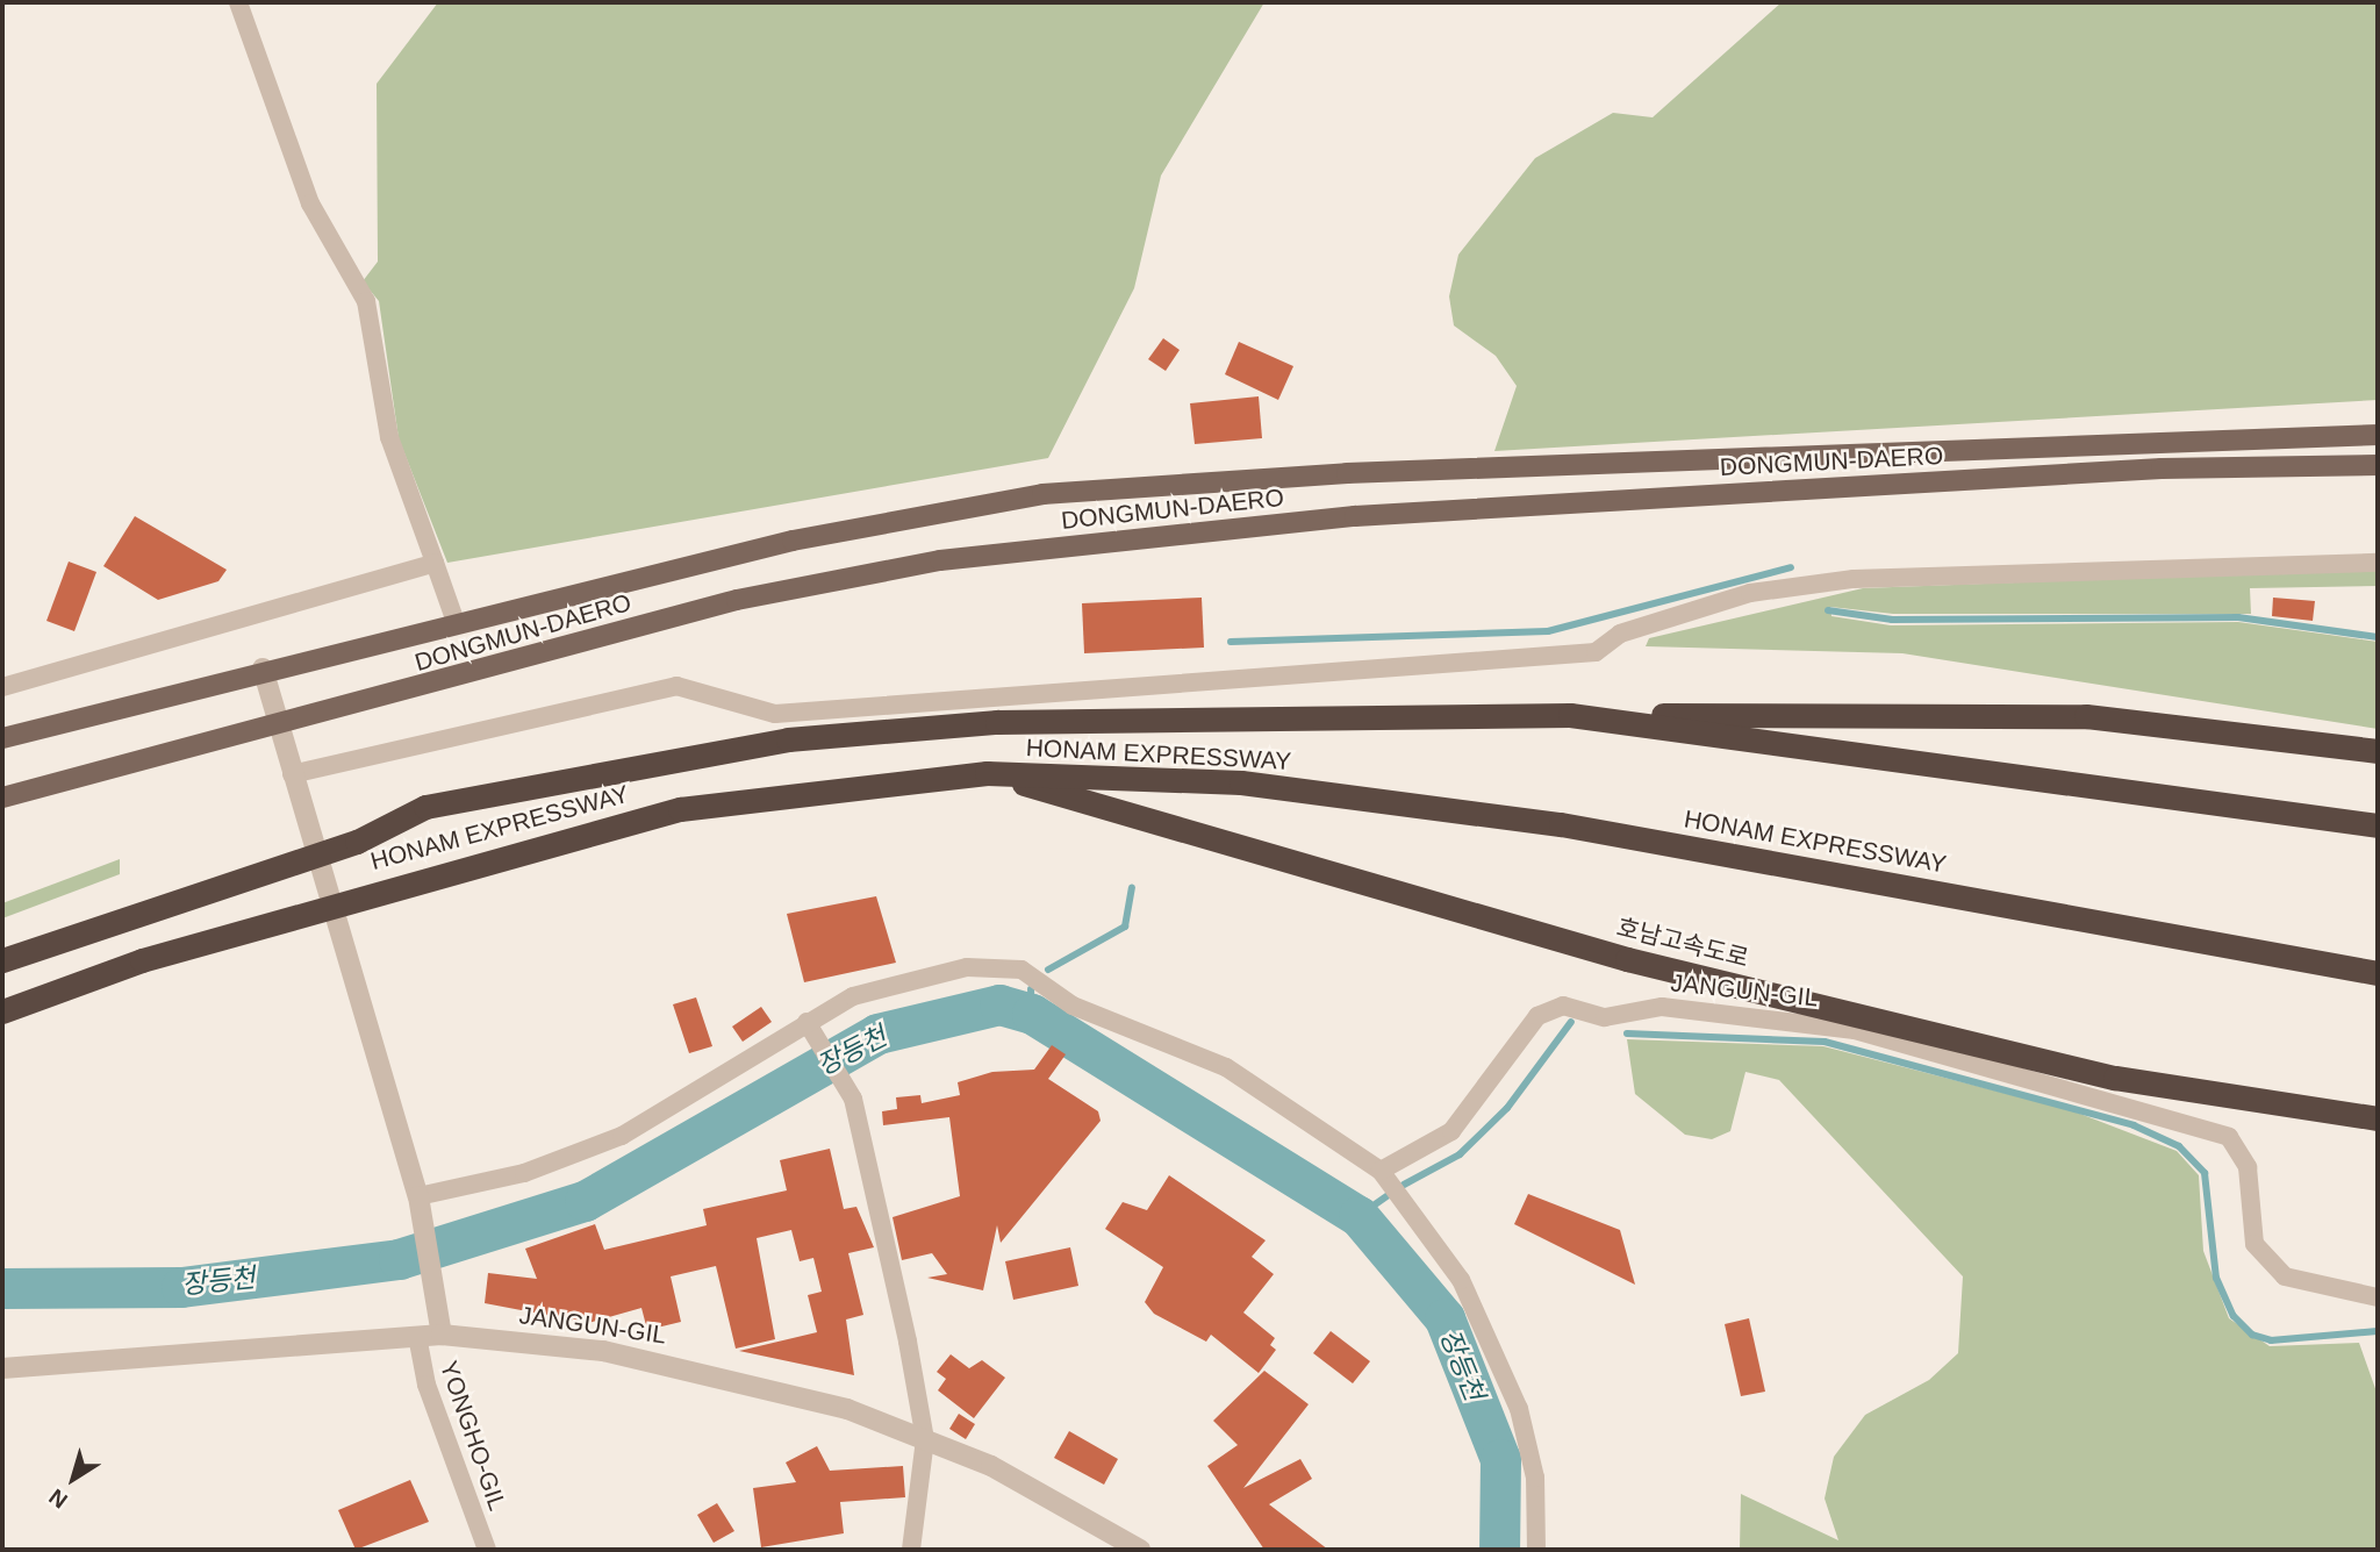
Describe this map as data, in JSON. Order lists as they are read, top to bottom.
{
  "streets": {
    "highway": ["HONAM EXPRESSWAY", "호남고속도로"],
    "main road": ["DONGMUN-DAERO"],
    "street": ["JANGUN-GIL", "YONGHO-GIL"]
  },
  "crossings": [
    ["HONAM EXPRESSWAY", "호남고속도로"],
    ["JANGUN-GIL", "YONGHO-GIL"]
  ],
  "water": ["장등천"],
  "north": "bottom left"
}
